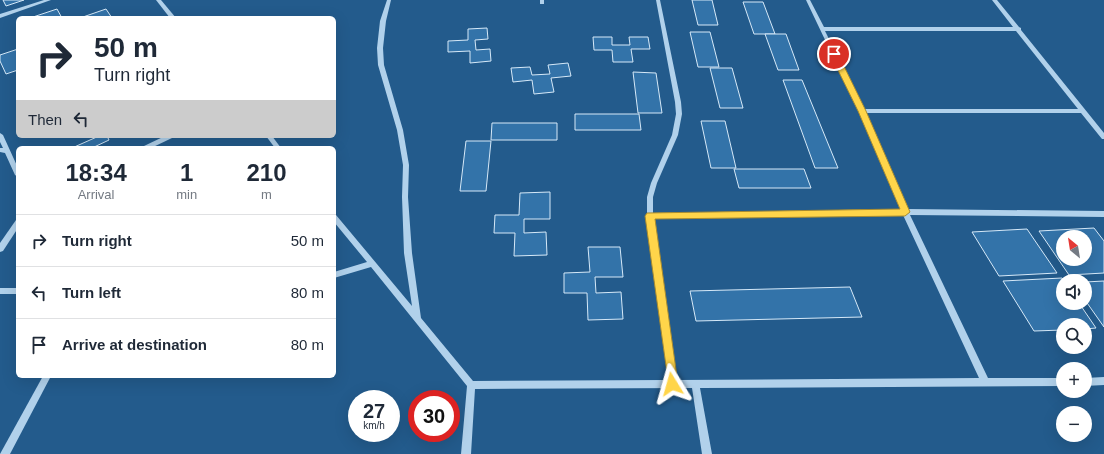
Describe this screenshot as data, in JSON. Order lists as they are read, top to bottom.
{
  "north": "top left",
  "page": {
    "turn": ["50 m", "Turn right"],
    "then": "Then",
    "eta": [
      "18:34",
      "Arrival",
      "1",
      "min",
      "210",
      "m"
    ],
    "list": [
      {
        "name": "Turn right",
        "value": "50 m"
      },
      {
        "name": "Turn left",
        "value": "80 m"
      },
      {
        "name": "Arrive at destination",
        "value": "80 m"
      }
    ],
    "map_buttons": ["+", "−"],
    "speed": "27 km/h",
    "limit": "30"
  }
}
